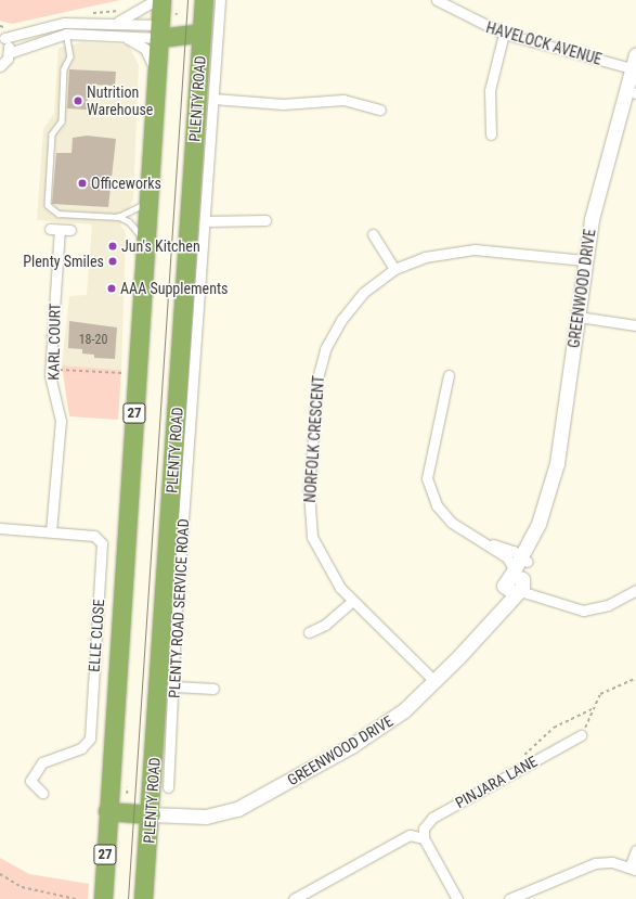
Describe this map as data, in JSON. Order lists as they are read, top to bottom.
{
  "streets": {
    "highway": ["PLENTY ROAD", "27"],
    "street": [
      "HAVELOCK AVENUE",
      "GREENWOOD DRIVE",
      "KARL COURT",
      "NORFOLK CRESCENT",
      "PLENTY ROAD SERVICE ROAD",
      "ELLE CLOSE",
      "PINJARA LANE"
    ]
  },
  "crossings": [
    ["HAVELOCK AVENUE", "GREENWOOD DRIVE"],
    ["PLENTY ROAD", "GREENWOOD DRIVE"],
    ["PLENTY ROAD", "PLENTY ROAD SERVICE ROAD"],
    ["GREENWOOD DRIVE", "NORFOLK CRESCENT"],
    ["KARL COURT", "ELLE CLOSE"]
  ],
  "places": [
    "Nutrition Warehouse",
    "Officeworks",
    "Jun's Kitchen",
    "Plenty Smiles",
    "AAA Supplements"
  ],
  "house_numbers": ["18-20"]
}
